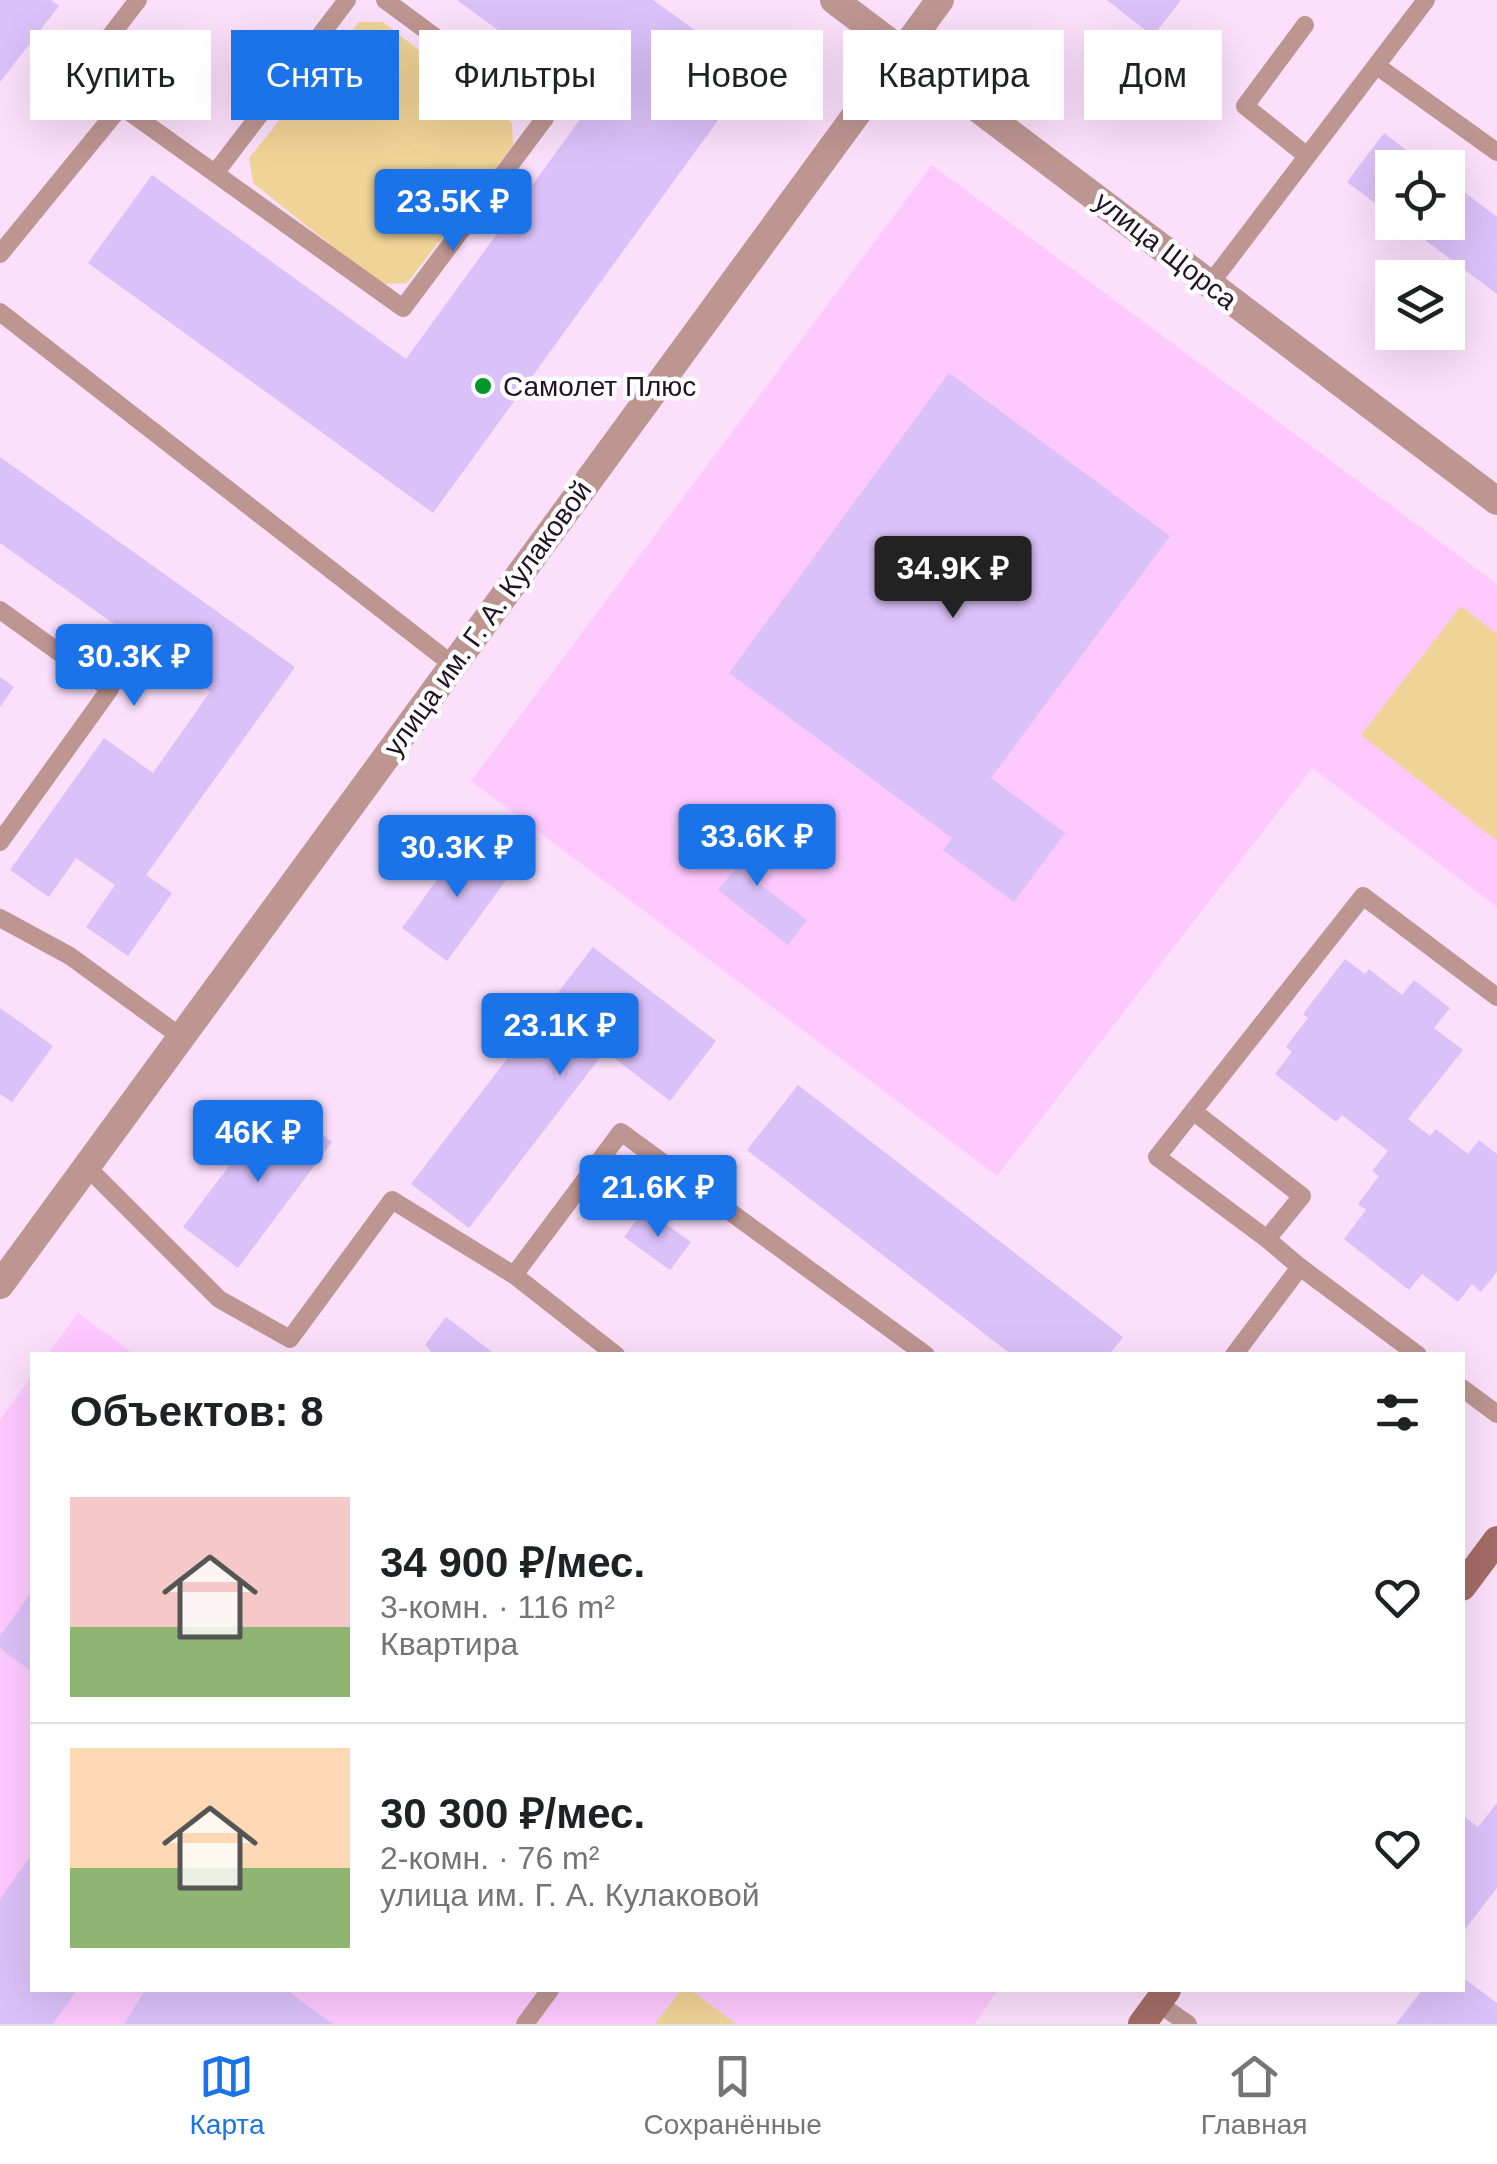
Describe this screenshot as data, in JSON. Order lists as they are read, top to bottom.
{
  "streets": {
    "street": ["улица Щорса", "улица им. Г. А. Кулаковой"]
  },
  "places": ["Самолет Плюс"],
  "page": {
    "chip": [
      "Купить",
      "Снять",
      "Фильтры",
      "Новое",
      "Квартира",
      "Дом"
    ],
    "price": [
      "23.5K ₽",
      "34.9K ₽",
      "30.3K ₽",
      "33.6K ₽",
      "30.3K ₽",
      "23.1K ₽",
      "46K ₽",
      "21.6K ₽"
    ],
    "heading": "Объектов: 8",
    "list": [
      {
        "name": "34 900 ₽/мес.",
        "note": "3-комн. · 116 m² · Квартира"
      },
      {
        "name": "30 300 ₽/мес.",
        "note": "2-комн. · 76 m² · улица им. Г. А. Кулаковой"
      }
    ],
    "tabs": ["Карта", "Сохранённые", "Главная"]
  }
}
